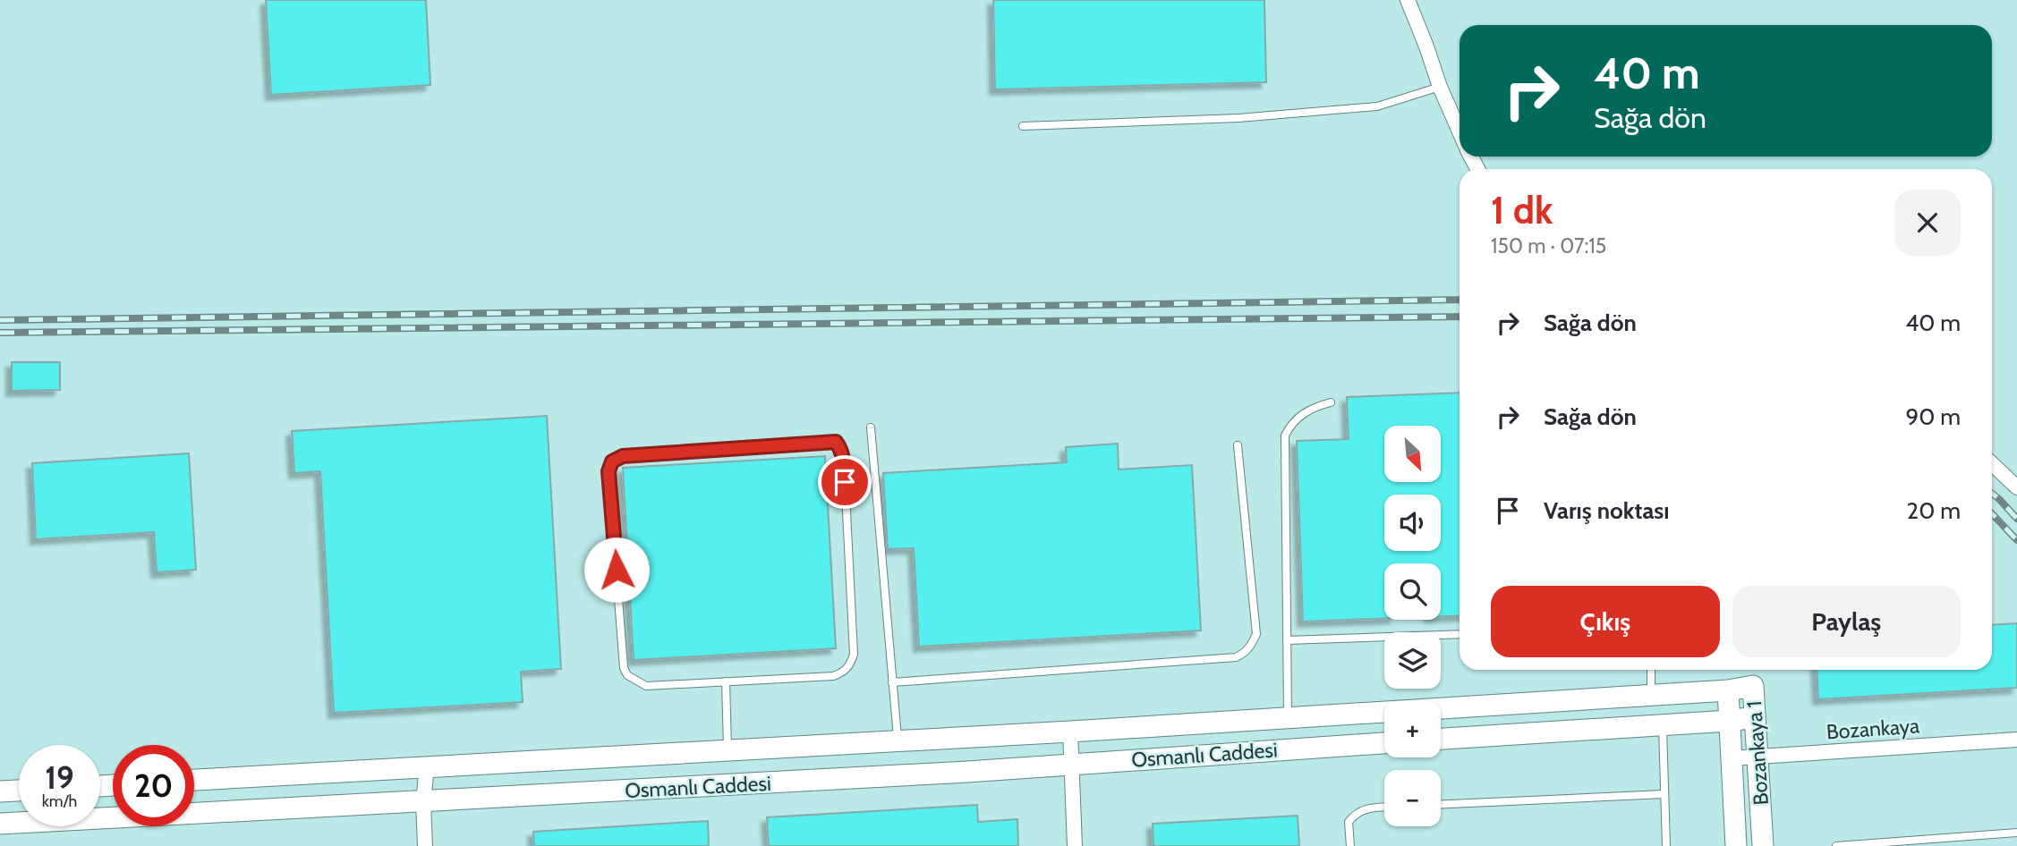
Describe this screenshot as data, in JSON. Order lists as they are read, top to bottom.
{
  "streets": {
    "street": ["Bozankaya", "Bozankaya 1", "Osmanlı Caddesi"]
  },
  "crossings": [
    ["Bozankaya", "Bozankaya 1"]
  ],
  "north": "bottom right",
  "page": {
    "turn": ["40 m", "Sağa dön"],
    "heading": ["1 dk", "150 m · 07:15"],
    "list": [
      {
        "name": "Sağa dön",
        "value": "40 m"
      },
      {
        "name": "Sağa dön",
        "value": "90 m"
      },
      {
        "name": "Varış noktası",
        "value": "20 m"
      }
    ],
    "map_buttons": ["+", "−"],
    "buttons": ["Çıkış", "Paylaş"],
    "speed": "19 km/h",
    "limit": "20"
  }
}
